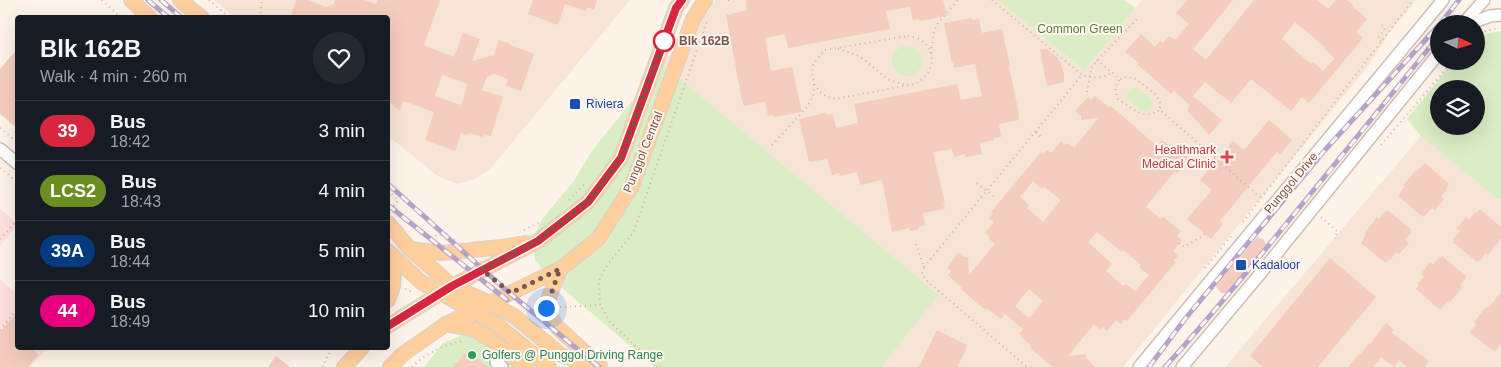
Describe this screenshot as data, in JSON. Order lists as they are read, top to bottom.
{
  "streets": {
    "main road": ["Punggol Central"],
    "street": ["Punggol Drive"]
  },
  "parks": ["Common Green"],
  "places": {
    "other": ["Blk 162B", "Golfers @ Punggol Driving Range"],
    "transit": ["Riviera", "Kadaloor"],
    "health": ["Healthmark Medical Clinic"]
  },
  "lines": ["bus line 39"],
  "north": "right",
  "page": {
    "heading": ["Blk 162B", "Walk · 4 min · 260 m"],
    "list": [
      {
        "mark": "39",
        "name": "Bus",
        "note": "18:42",
        "value": "3 min"
      },
      {
        "mark": "LCS2",
        "name": "Bus",
        "note": "18:43",
        "value": "4 min"
      },
      {
        "mark": "39A",
        "name": "Bus",
        "note": "18:44",
        "value": "5 min"
      },
      {
        "mark": "44",
        "name": "Bus",
        "note": "18:49",
        "value": "10 min"
      }
    ]
  }
}
